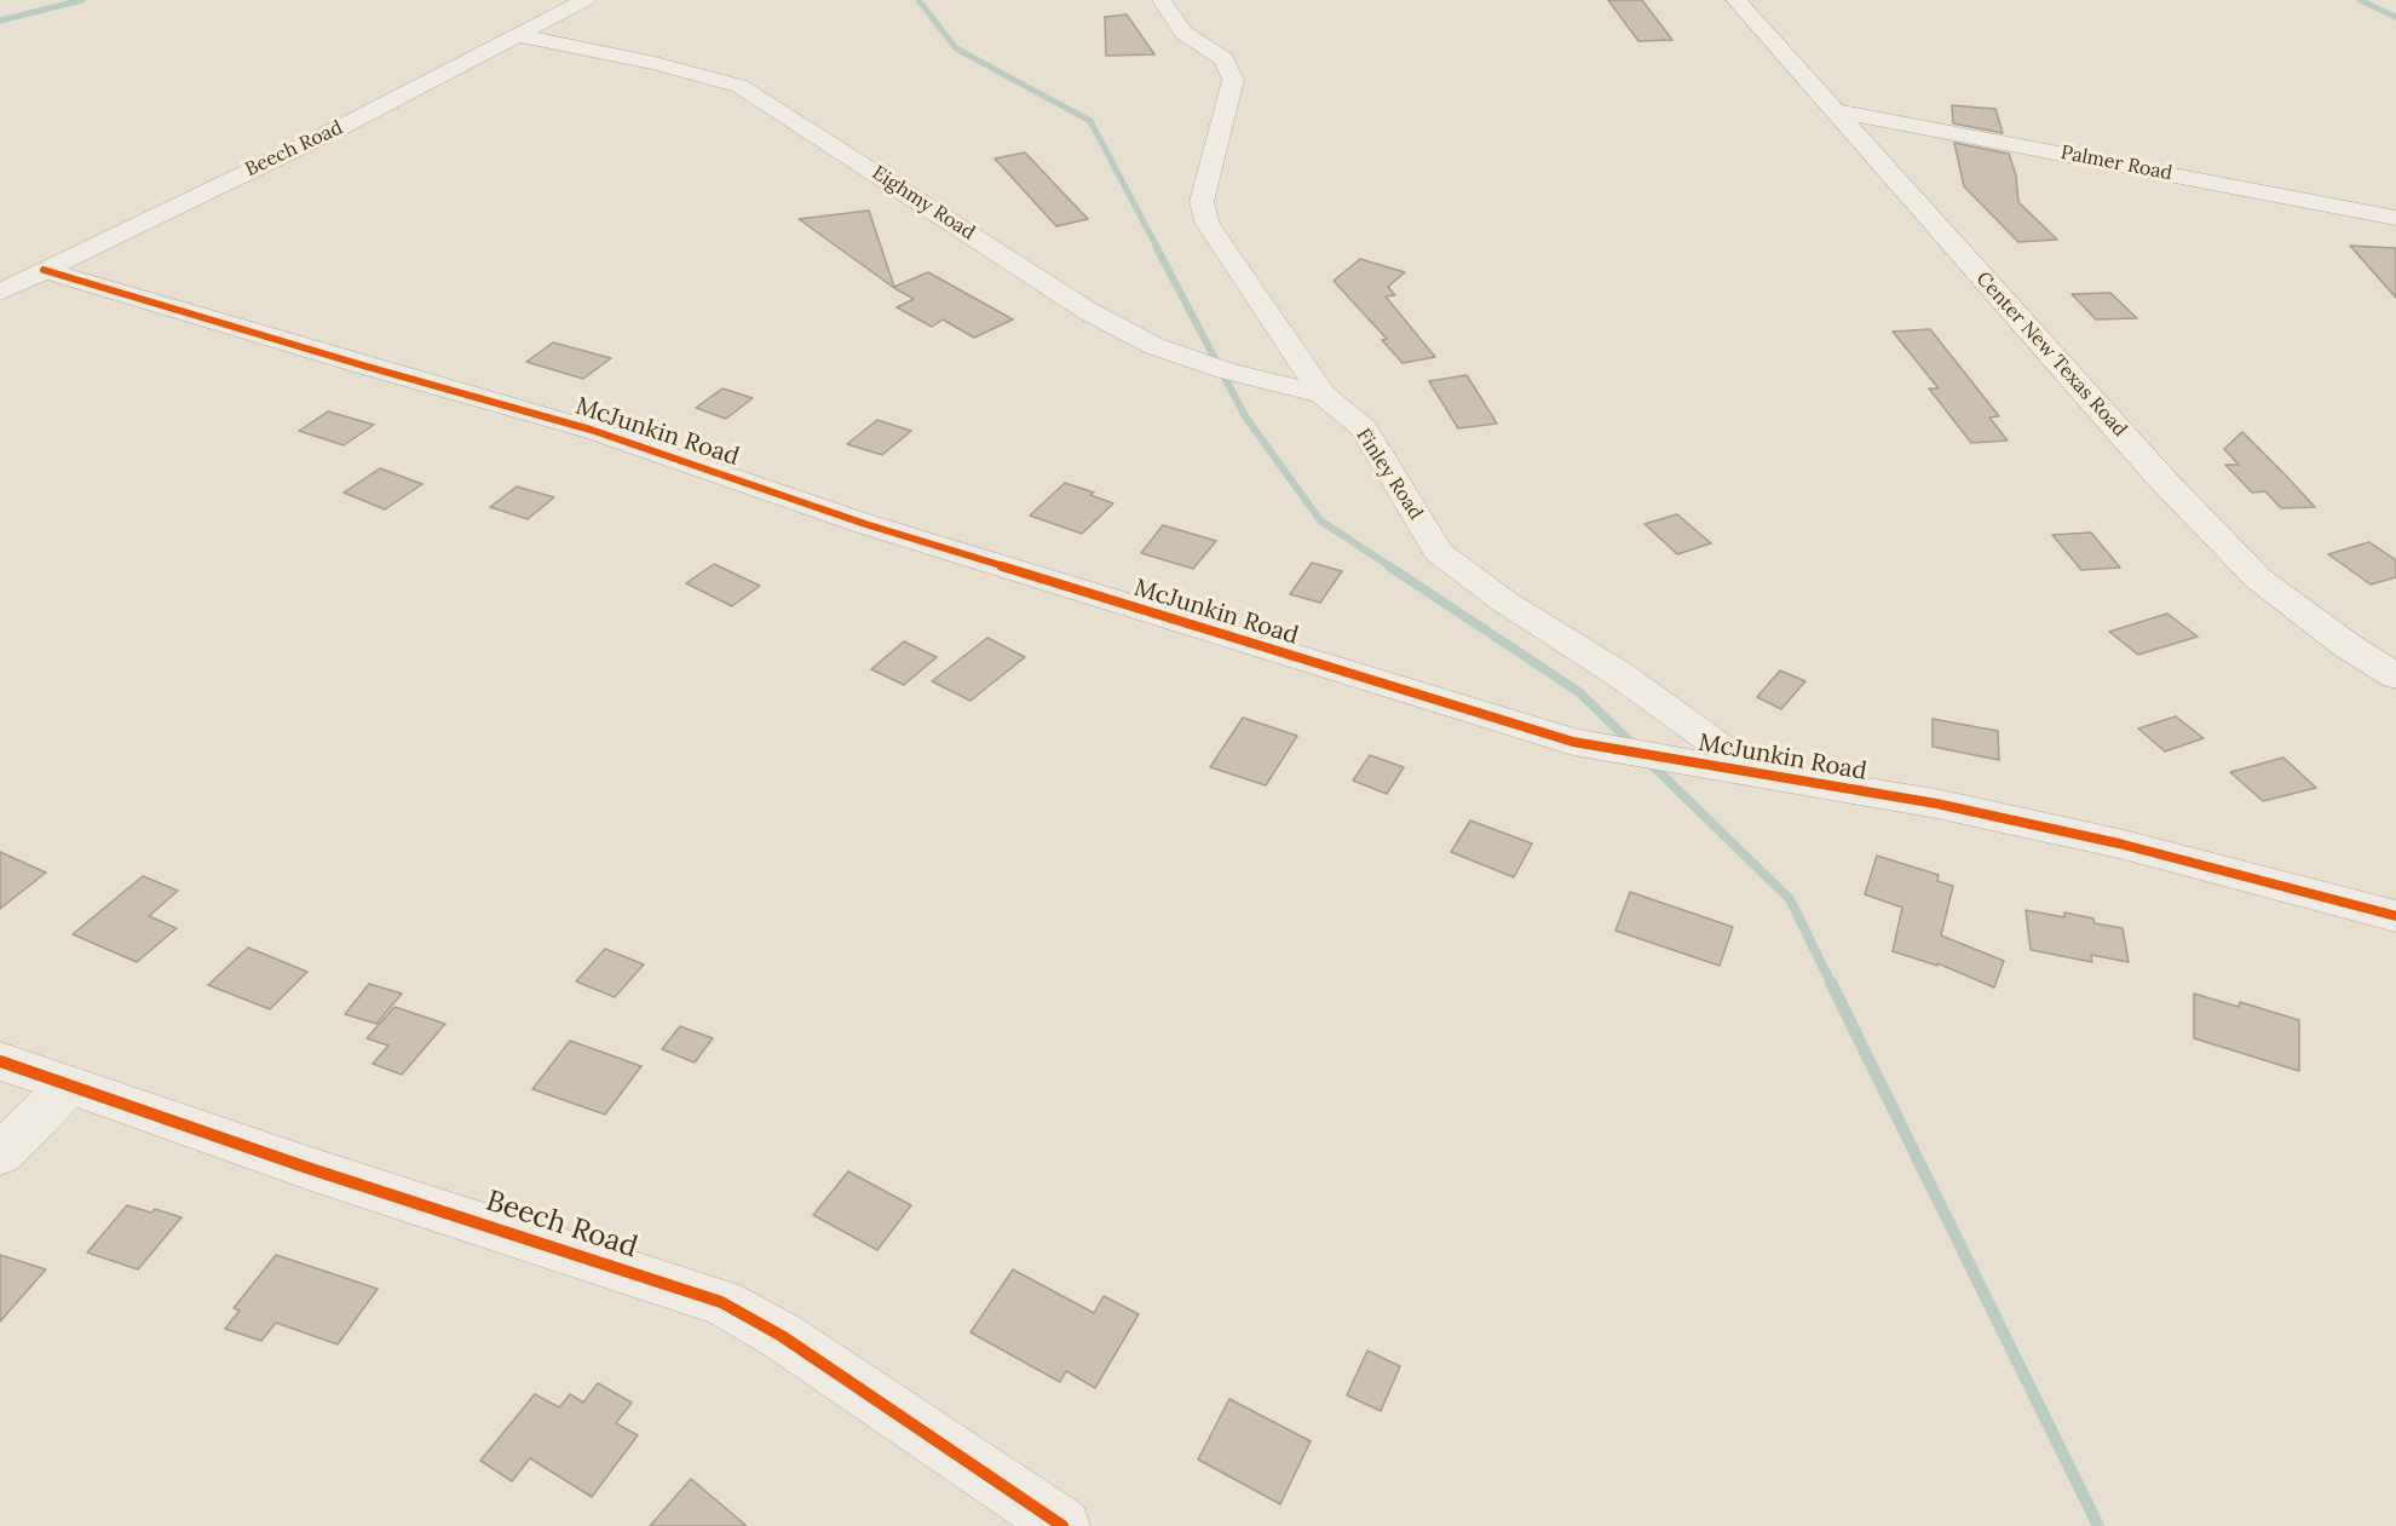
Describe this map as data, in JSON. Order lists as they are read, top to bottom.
{
  "streets": {
    "street": [
      "Beech Road",
      "Palmer Road",
      "Eighmy Road",
      "Center New Texas Road",
      "McJunkin Road",
      "Finley Road"
    ]
  },
  "crossings": [
    ["Beech Road", "Eighmy Road"],
    ["Beech Road", "McJunkin Road"],
    ["Palmer Road", "Center New Texas Road"],
    ["Eighmy Road", "Finley Road"],
    ["McJunkin Road", "Finley Road"]
  ]
}
